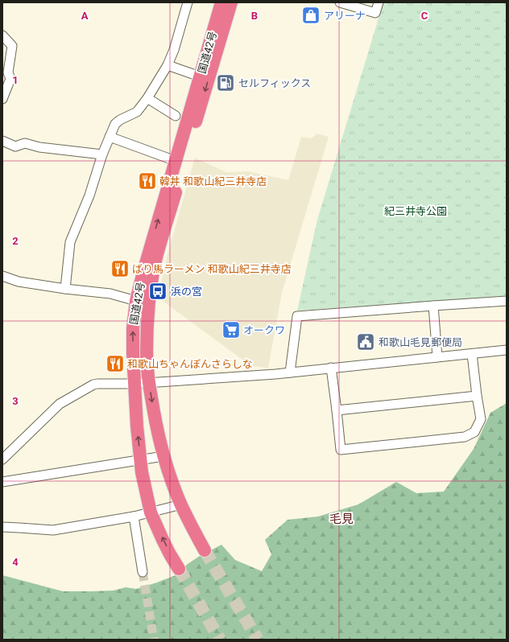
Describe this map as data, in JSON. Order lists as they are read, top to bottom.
{
  "streets": {
    "highway": ["国道42号"]
  },
  "districts": ["毛見"],
  "parks": ["紀三井寺公園"],
  "places": {
    "shop": ["アリーナ"],
    "fuel station": ["セルフィックス"],
    "restaurant": ["韓丼 和歌山紀三井寺店", "ばり馬ラーメン 和歌山紀三井寺店", "和歌山ちゃんぽんさらしな"],
    "bus stop": ["浜の宮"],
    "supermarket": ["オークワ"],
    "public building": ["和歌山毛見郵便局"]
  },
  "grid": {
    "columns": ["A", "B", "C"],
    "rows": [
      "1",
      "2",
      "3",
      "4"
    ]
  }
}
